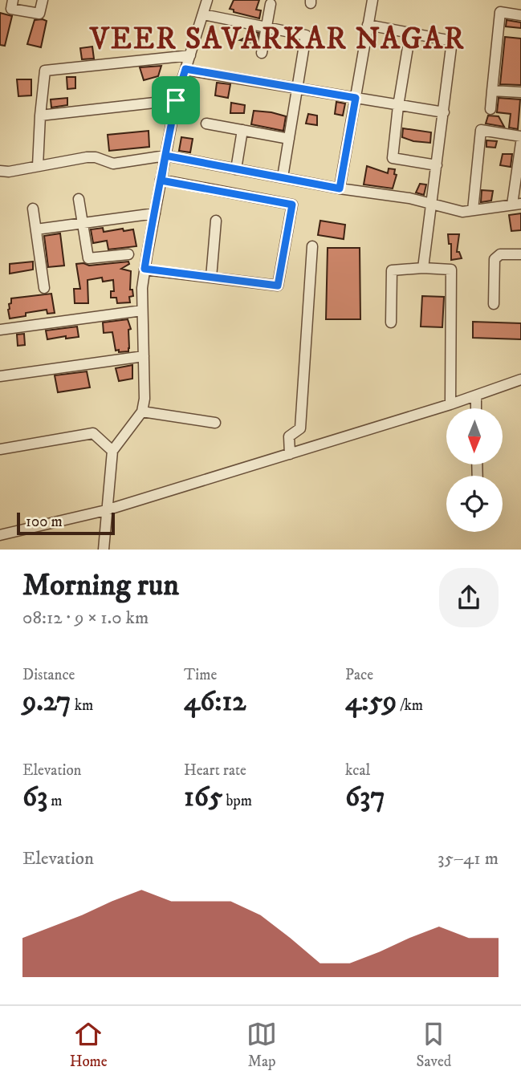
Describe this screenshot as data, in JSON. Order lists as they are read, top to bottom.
{
  "districts": ["VEER SAVARKAR NAGAR"],
  "scale_bar": "100 m",
  "north": "bottom",
  "page": {
    "scale": "100 m",
    "heading": ["Morning run", "08:12 · 9 × 1.0 km"],
    "stats": [
      ["Distance", "9.27 km"],
      ["Time", "46:12"],
      ["Pace", "4:59 /km"],
      ["Elevation", "63 m"],
      ["Heart rate", "165 bpm"],
      ["kcal", "637"]
    ],
    "chart": ["Elevation", "35–41 m"],
    "tabs": ["Home", "Map", "Saved"]
  }
}
